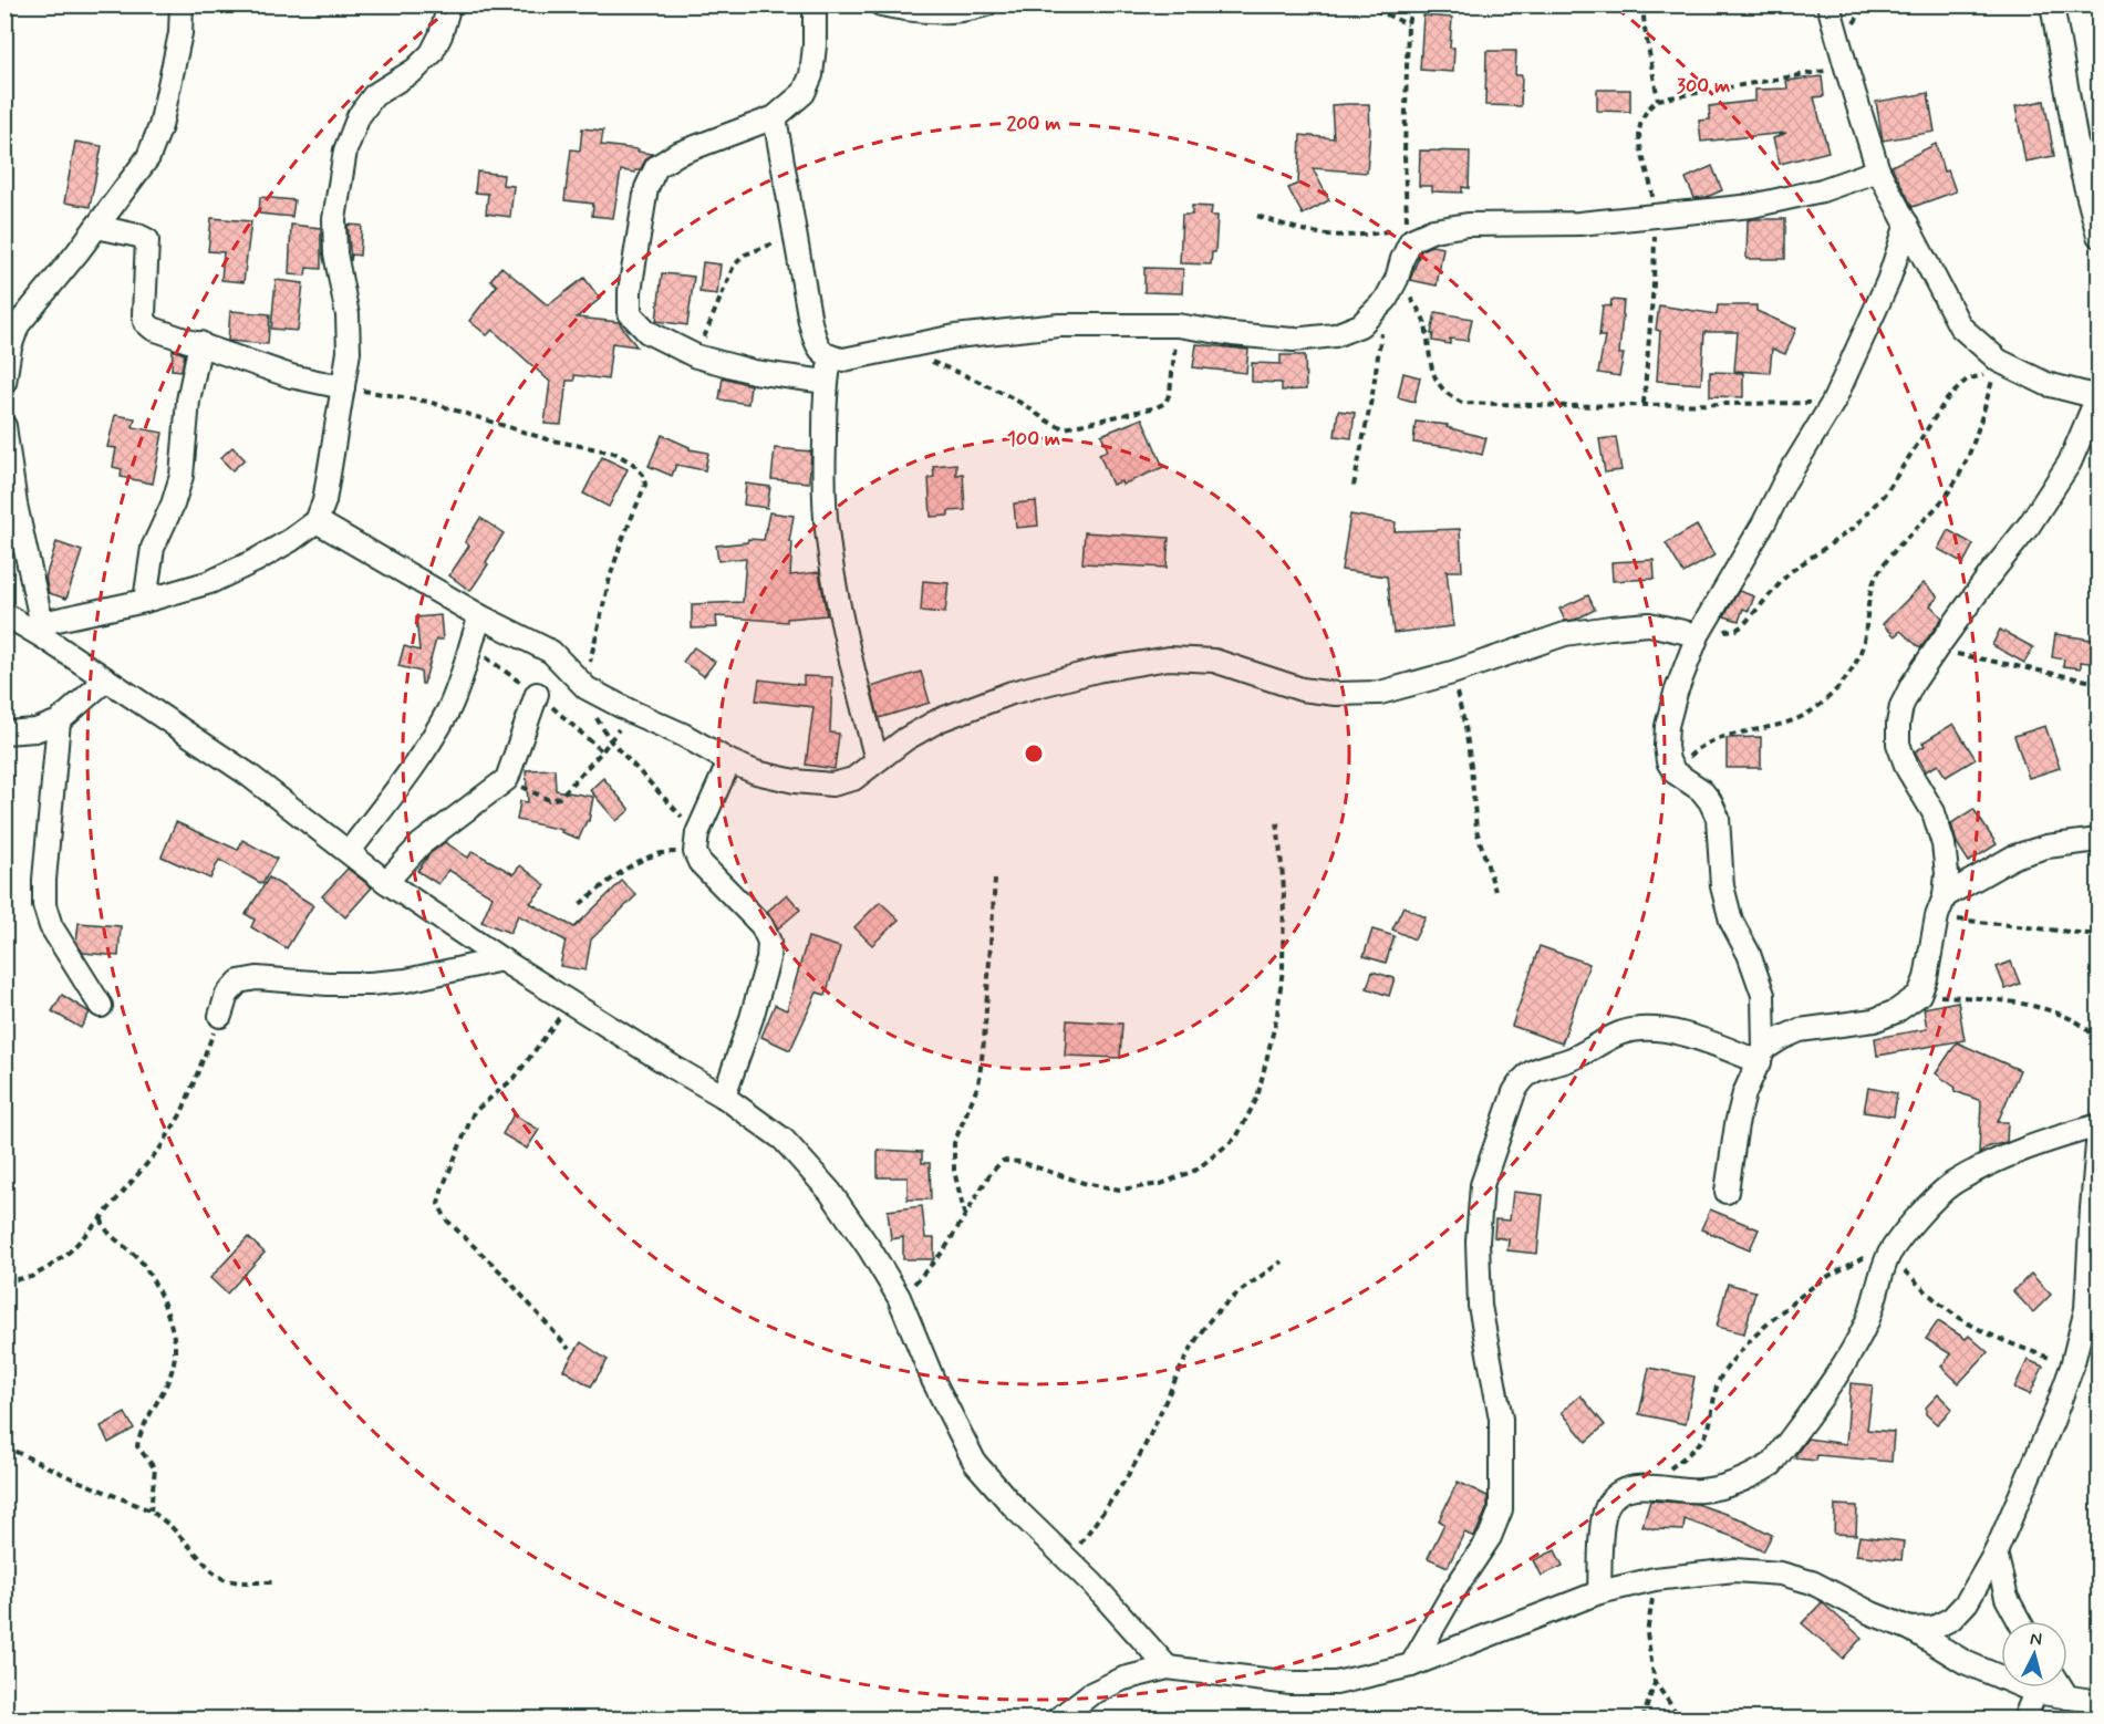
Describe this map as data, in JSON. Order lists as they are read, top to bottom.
{
  "north": "top",
  "rings": ["300 m", "200 m", "100 m"]
}
